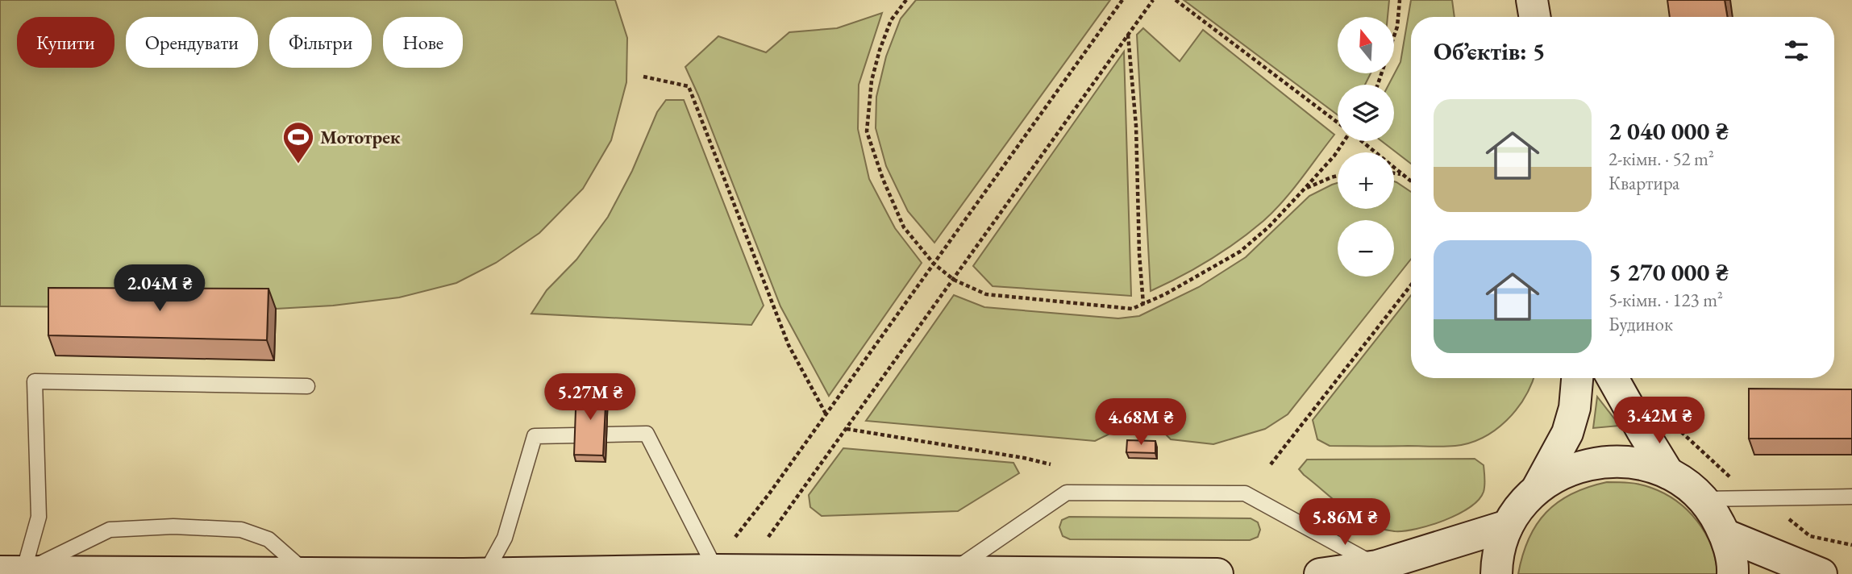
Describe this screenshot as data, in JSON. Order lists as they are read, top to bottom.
{
  "places": {
    "sports": ["Мототрек"]
  },
  "north": "top",
  "page": {
    "map_buttons": ["+", "−"],
    "chip": [
      "Купити",
      "Орендувати",
      "Фільтри",
      "Нове"
    ],
    "heading": "Об’єктів: 5",
    "list": [
      {
        "name": "2 040 000 ₴",
        "note": "2-кімн. · 52 m² · Квартира"
      },
      {
        "name": "5 270 000 ₴",
        "note": "5-кімн. · 123 m² · Будинок"
      }
    ],
    "price": [
      "2.04M ₴",
      "5.27M ₴",
      "3.42M ₴",
      "4.68M ₴",
      "5.86M ₴"
    ]
  }
}
